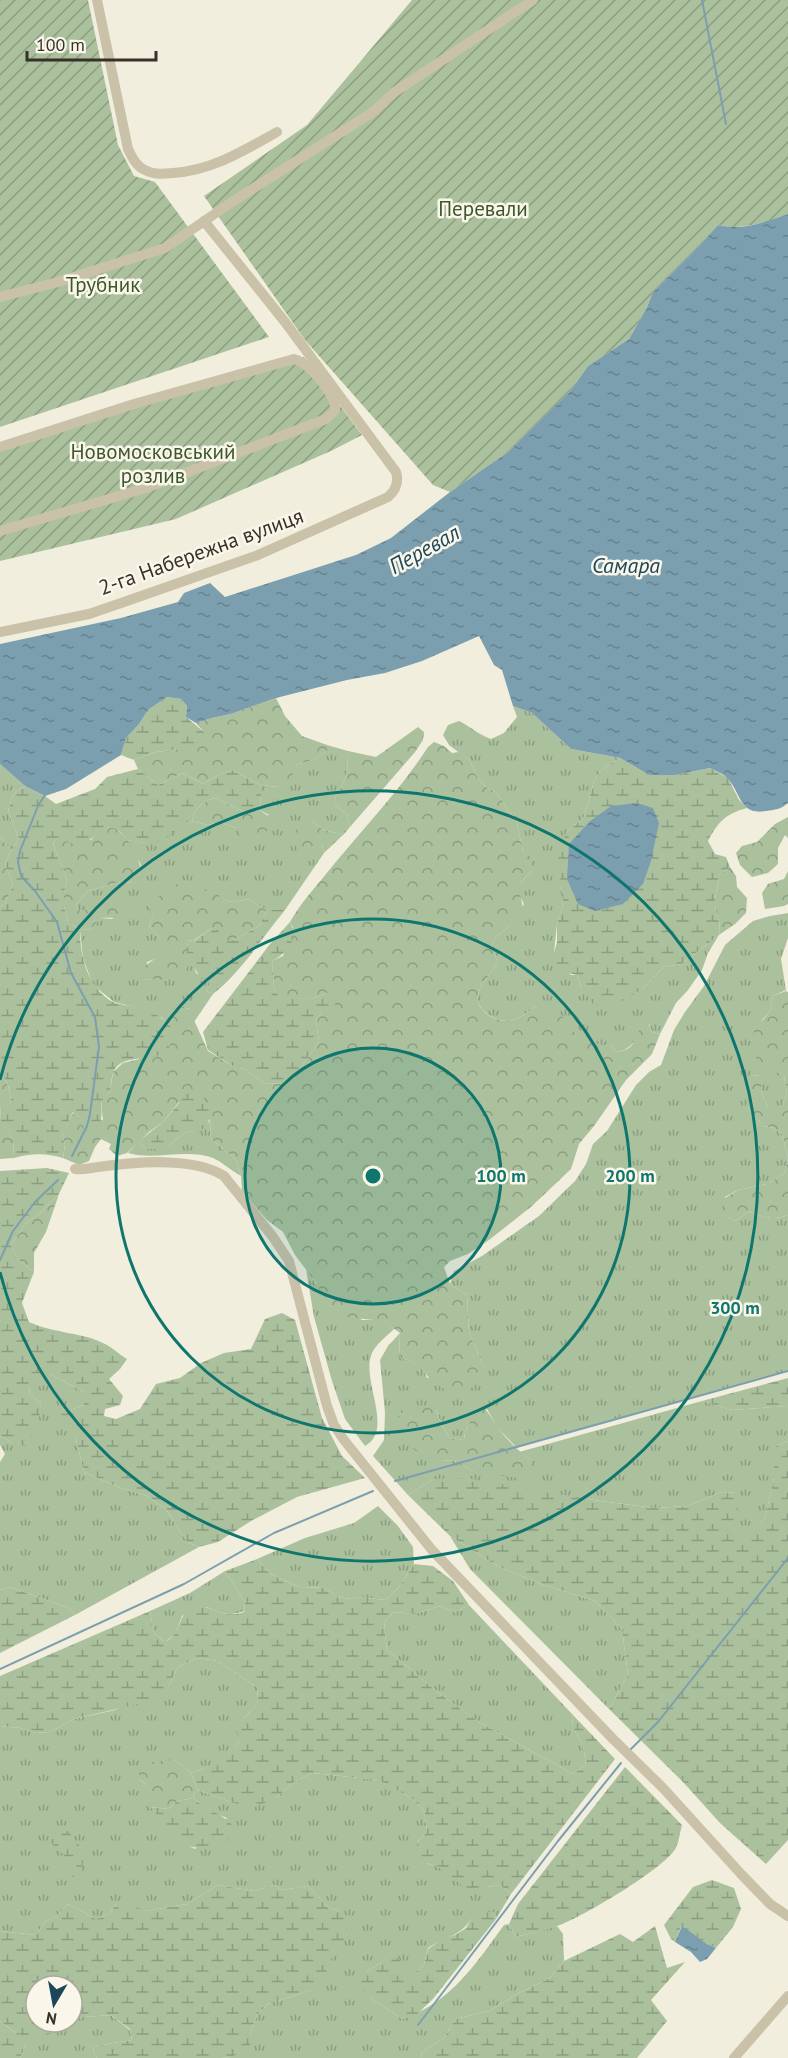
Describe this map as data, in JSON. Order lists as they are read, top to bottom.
{
  "streets": {
    "street": ["2-га Набережна вулиця"]
  },
  "water": ["Перевал", "Самара"],
  "parks": ["Перевали", "Трубник", "Новомосковський розлив"],
  "scale_bar": "100 m",
  "north": "bottom",
  "rings": ["100 m", "200 m", "300 m"]
}
